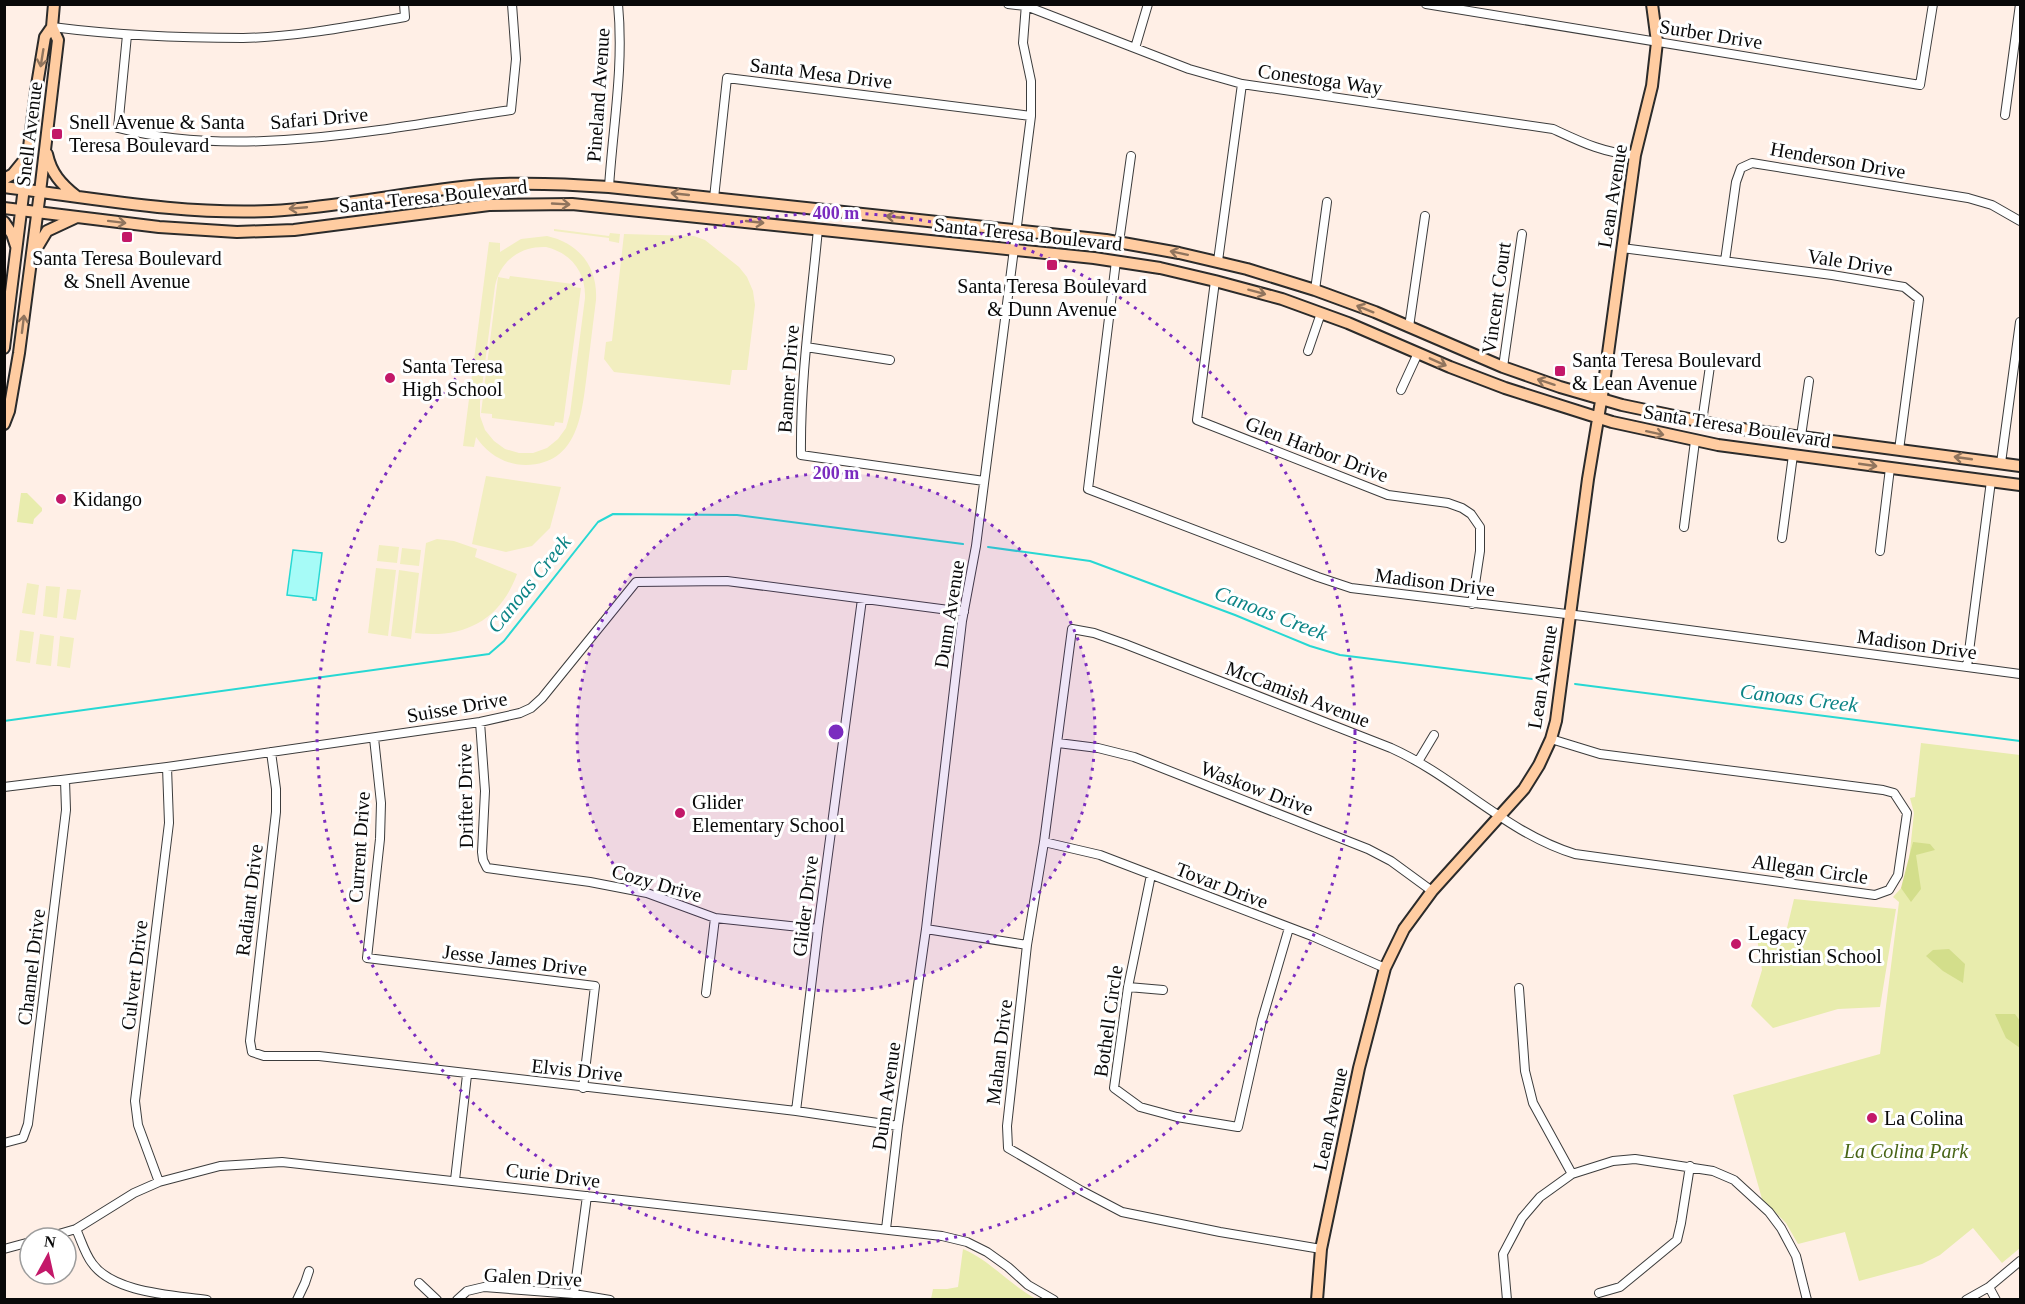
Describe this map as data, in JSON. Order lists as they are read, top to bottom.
{
  "streets": {
    "main road": ["Snell Avenue", "Santa Teresa Boulevard", "Lean Avenue"],
    "street": [
      "Surber Drive",
      "Santa Mesa Drive",
      "Conestoga Way",
      "Pineland Avenue",
      "Safari Drive",
      "Henderson Drive",
      "Vale Drive",
      "Vincent Court",
      "Banner Drive",
      "Glen Harbor Drive",
      "Madison Drive",
      "Dunn Avenue",
      "McCamish Avenue",
      "Suisse Drive",
      "Waskow Drive",
      "Drifter Drive",
      "Current Drive",
      "Allegan Circle",
      "Cozy Drive",
      "Tovar Drive",
      "Radiant Drive",
      "Glider Drive",
      "Jesse James Drive",
      "Channel Drive",
      "Culvert Drive",
      "Bothell Circle",
      "Mahan Drive",
      "Elvis Drive",
      "Curie Drive",
      "Galen Drive"
    ]
  },
  "crossings": [
    ["Surber Drive", "Lean Avenue"],
    ["Santa Mesa Drive", "Santa Teresa Boulevard"],
    ["Santa Mesa Drive", "Dunn Avenue"],
    ["Conestoga Way", "Lean Avenue"],
    ["Conestoga Way", "Dunn Avenue"],
    ["Pineland Avenue", "Santa Teresa Boulevard"],
    ["Snell Avenue", "Santa Teresa Boulevard"],
    ["Henderson Drive", "Vale Drive"],
    ["Santa Teresa Boulevard", "Lean Avenue"],
    ["Santa Teresa Boulevard", "Vale Drive"],
    ["Santa Teresa Boulevard", "Vincent Court"],
    ["Santa Teresa Boulevard", "Banner Drive"],
    ["Santa Teresa Boulevard", "Glen Harbor Drive"],
    ["Santa Teresa Boulevard", "Madison Drive"],
    ["Santa Teresa Boulevard", "Dunn Avenue"],
    ["Lean Avenue", "Vale Drive"],
    ["Lean Avenue", "Madison Drive"],
    ["Lean Avenue", "McCamish Avenue"],
    ["Lean Avenue", "Waskow Drive"],
    ["Lean Avenue", "Allegan Circle"],
    ["Lean Avenue", "Tovar Drive"],
    ["Lean Avenue", "Mahan Drive"],
    ["Banner Drive", "Dunn Avenue"],
    ["Glen Harbor Drive", "Madison Drive"],
    ["Dunn Avenue", "Suisse Drive"],
    ["Dunn Avenue", "Elvis Drive"],
    ["Dunn Avenue", "Curie Drive"],
    ["McCamish Avenue", "Allegan Circle"],
    ["McCamish Avenue", "Mahan Drive"],
    ["Suisse Drive", "Drifter Drive"],
    ["Suisse Drive", "Current Drive"],
    ["Suisse Drive", "Radiant Drive"],
    ["Suisse Drive", "Glider Drive"],
    ["Suisse Drive", "Channel Drive"],
    ["Suisse Drive", "Culvert Drive"],
    ["Waskow Drive", "Mahan Drive"],
    ["Drifter Drive", "Cozy Drive"],
    ["Current Drive", "Jesse James Drive"],
    ["Cozy Drive", "Glider Drive"],
    ["Tovar Drive", "Bothell Circle"],
    ["Tovar Drive", "Mahan Drive"],
    ["Radiant Drive", "Elvis Drive"],
    ["Glider Drive", "Elvis Drive"],
    ["Jesse James Drive", "Elvis Drive"],
    ["Culvert Drive", "Curie Drive"]
  ],
  "water": ["Canoas Creek"],
  "parks": ["La Colina Park"],
  "places": {
    "transit": [
      "Snell Avenue & Santa Teresa Boulevard",
      "Santa Teresa Boulevard & Snell Avenue",
      "Santa Teresa Boulevard & Dunn Avenue",
      "Santa Teresa Boulevard & Lean Avenue"
    ],
    "other": [
      "Santa Teresa High School",
      "Kidango",
      "Glider Elementary School",
      "Legacy Christian School",
      "La Colina"
    ]
  },
  "north": "top",
  "rings": ["400 m", "200 m"]
}
